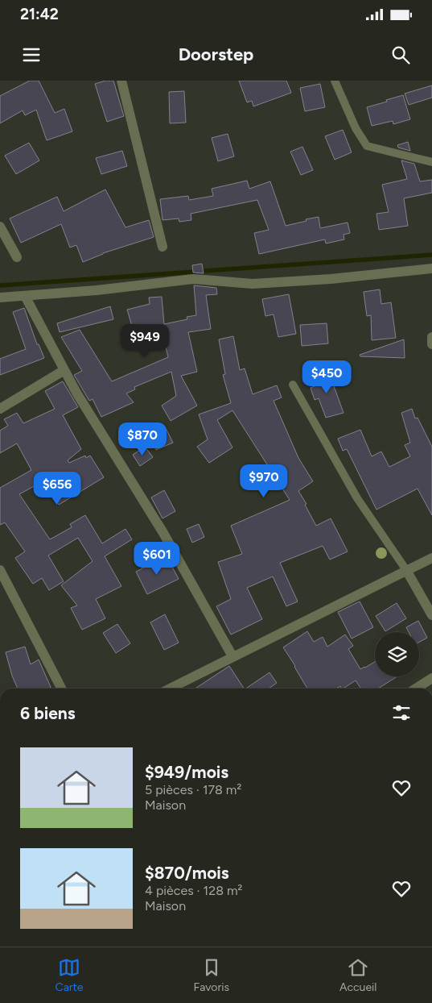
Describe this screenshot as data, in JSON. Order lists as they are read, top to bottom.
{
  "page": {
    "status": "21:42",
    "header": "Doorstep",
    "price": [
      "$949",
      "$450",
      "$870",
      "$970",
      "$656",
      "$601"
    ],
    "heading": "6 biens",
    "list": [
      {
        "name": "$949/mois",
        "note": "5 pièces · 178 m² · Maison"
      },
      {
        "name": "$870/mois",
        "note": "4 pièces · 128 m² · Maison"
      }
    ],
    "tabs": ["Carte", "Favoris", "Accueil"]
  }
}
